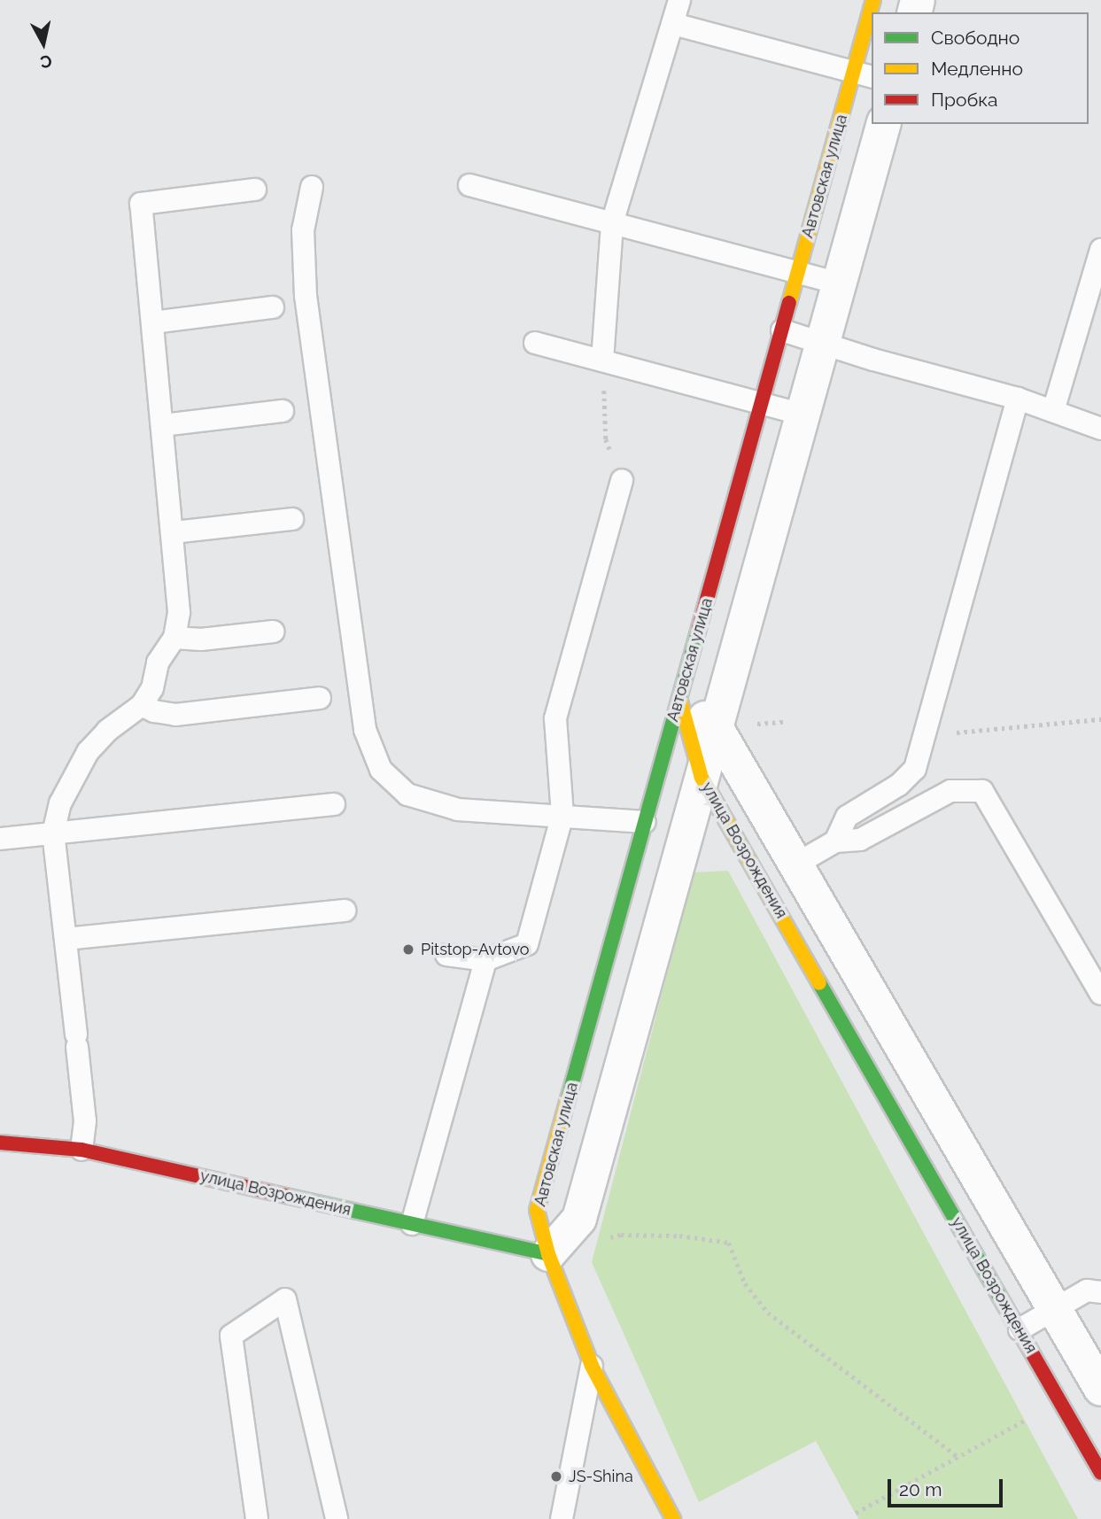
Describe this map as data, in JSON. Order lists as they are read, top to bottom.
{
  "streets": {
    "street": ["Автовская улица", "улица Возрождения"]
  },
  "crossings": [
    ["Автовская улица", "улица Возрождения"]
  ],
  "places": ["Pitstop-Avtovo", "JS-Shina"],
  "legend": ["Свободно", "Медленно", "Пробка"],
  "scale_bar": "20 m",
  "north": "bottom"
}
